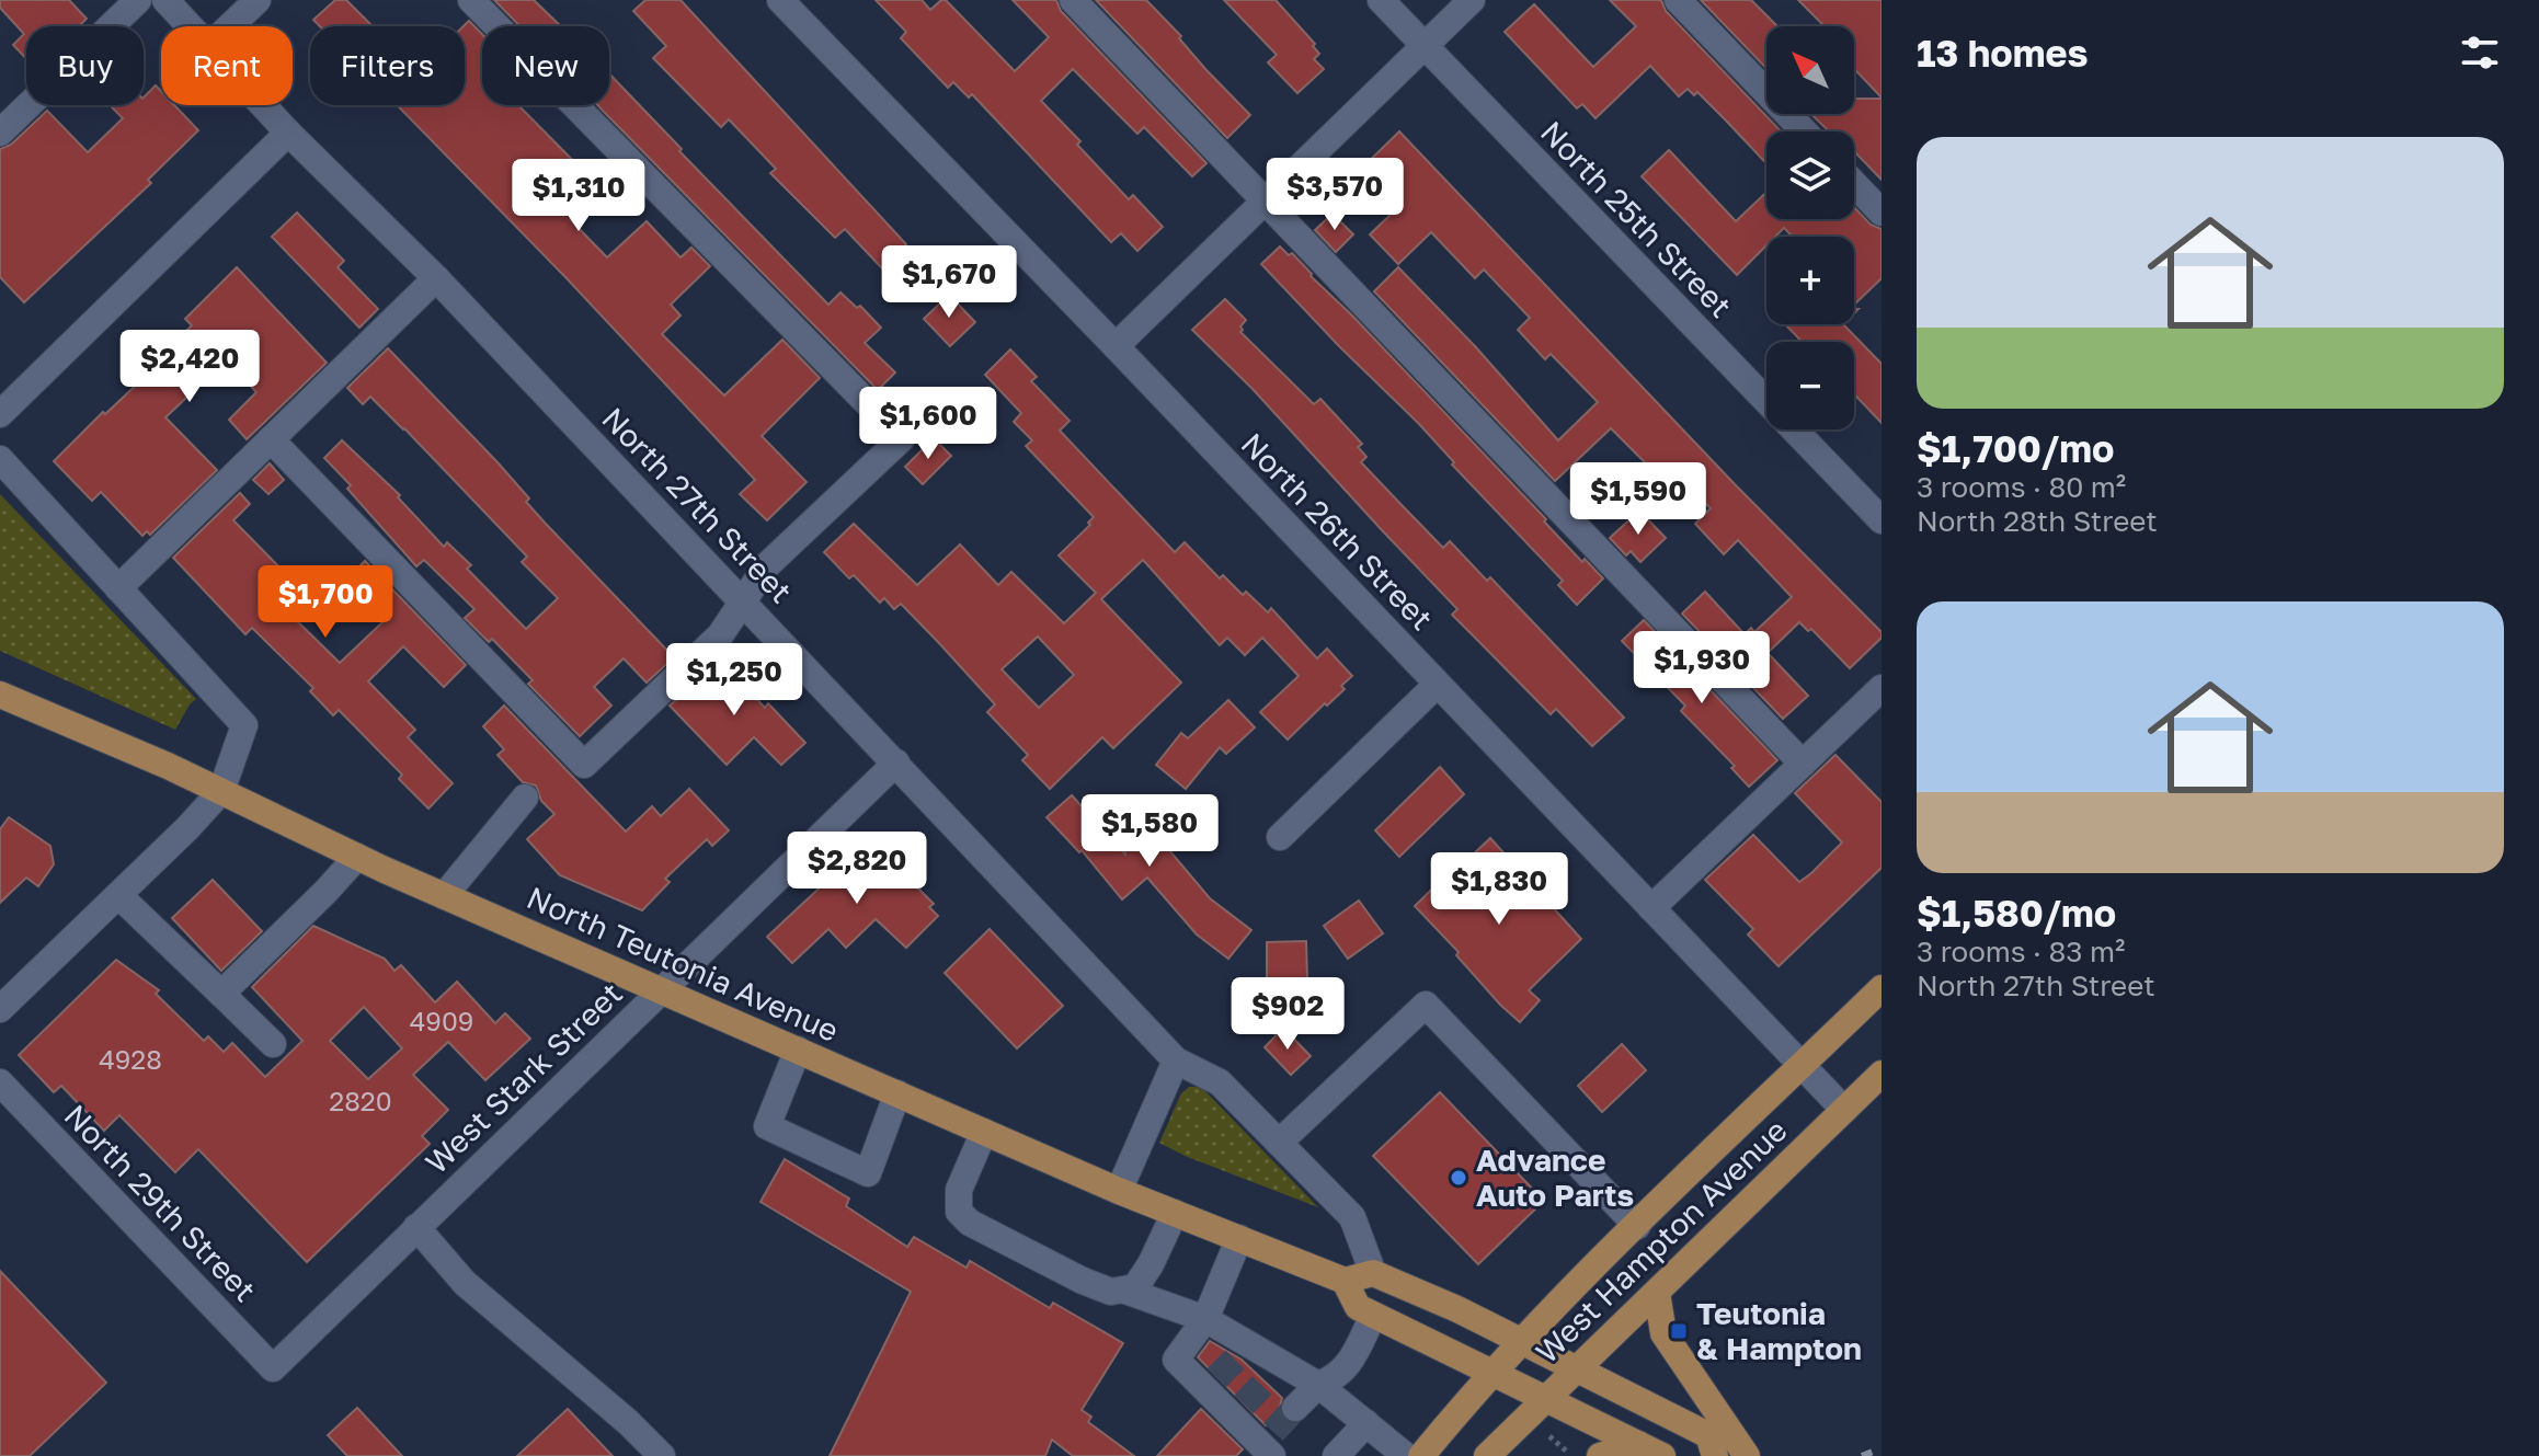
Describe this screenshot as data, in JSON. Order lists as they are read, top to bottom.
{
  "streets": {
    "main road": ["North Teutonia Avenue", "West Hampton Avenue"],
    "street": [
      "North 25th Street",
      "North 27th Street",
      "North 26th Street",
      "West Stark Street",
      "North 29th Street"
    ]
  },
  "crossings": [
    ["North 27th Street", "West Stark Street"],
    ["North 26th Street", "West Hampton Avenue"],
    ["North Teutonia Avenue", "West Stark Street"],
    ["West Stark Street", "North 29th Street"]
  ],
  "places": {
    "other": ["Advance Auto Parts"],
    "transit": ["Teutonia & Hampton"]
  },
  "house_numbers": ["4909", "4928", "2820"],
  "north": "top left",
  "page": {
    "heading": "13 homes",
    "map_buttons": ["+", "−"],
    "chip": [
      "Buy",
      "Rent",
      "Filters",
      "New"
    ],
    "list": [
      {
        "name": "$1,700/mo",
        "note": "3 rooms · 80 m² · North 28th Street"
      },
      {
        "name": "$1,580/mo",
        "note": "3 rooms · 83 m² · North 27th Street"
      }
    ],
    "price": [
      "$3,570",
      "$1,310",
      "$1,670",
      "$2,420",
      "$1,600",
      "$1,590",
      "$1,700",
      "$1,930",
      "$1,250",
      "$1,580",
      "$2,820",
      "$1,830",
      "$902"
    ]
  }
}
